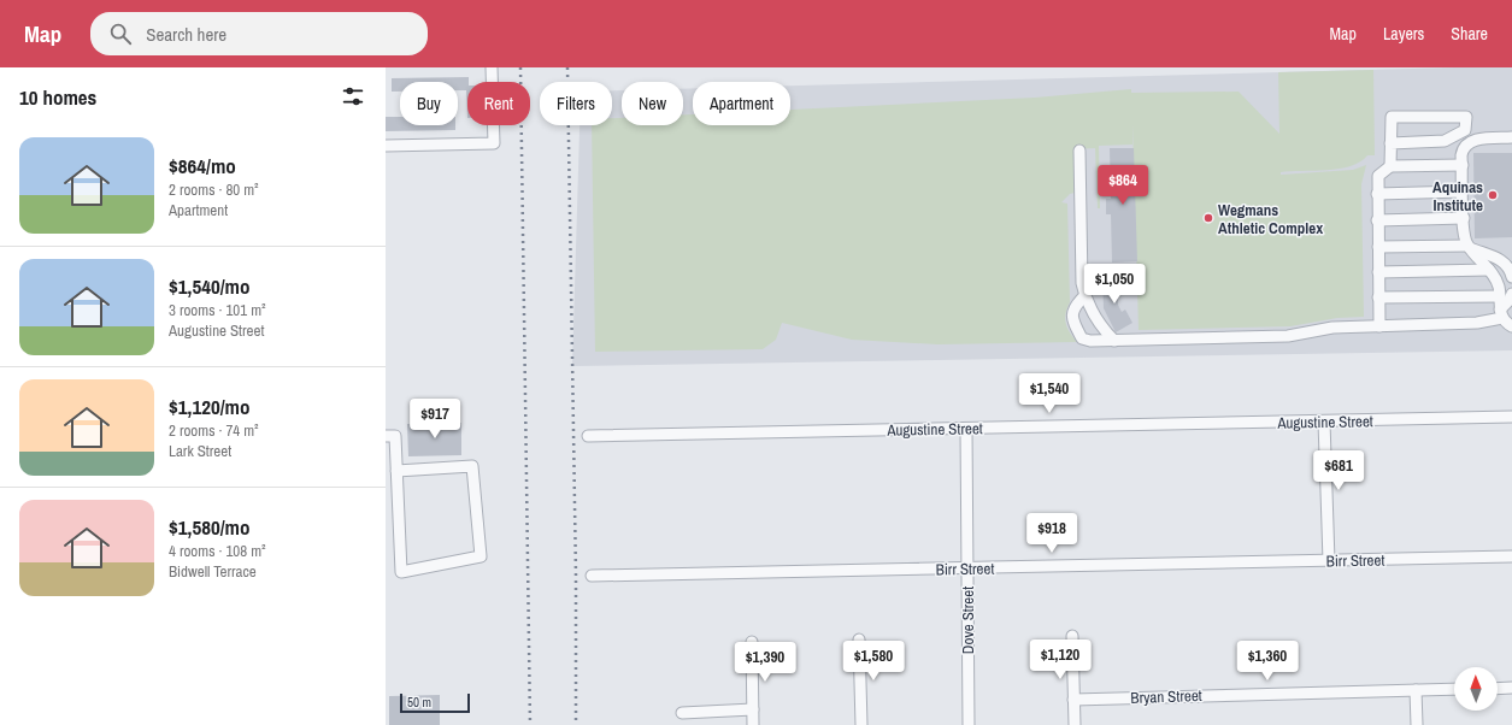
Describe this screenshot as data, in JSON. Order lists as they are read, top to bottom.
{
  "streets": {
    "street": [
      "Augustine Street",
      "Birr Street",
      "Dove Street",
      "Bryan Street"
    ]
  },
  "crossings": [
    ["Augustine Street", "Dove Street"],
    ["Birr Street", "Dove Street"]
  ],
  "places": ["Aquinas Institute", "Wegmans Athletic Complex"],
  "scale_bar": "50 m",
  "north": "top",
  "page": {
    "header": "Map",
    "search": "Search here",
    "nav": ["Map", "Layers", "Share"],
    "heading": "10 homes",
    "chip": [
      "Buy",
      "Rent",
      "Filters",
      "New",
      "Apartment"
    ],
    "list": [
      {
        "name": "$864/mo",
        "note": "2 rooms · 80 m² · Apartment"
      },
      {
        "name": "$1,540/mo",
        "note": "3 rooms · 101 m² · Augustine Street"
      },
      {
        "name": "$1,120/mo",
        "note": "2 rooms · 74 m² · Lark Street"
      },
      {
        "name": "$1,580/mo",
        "note": "4 rooms · 108 m² · Bidwell Terrace"
      }
    ],
    "price": [
      "$864",
      "$1,050",
      "$1,540",
      "$917",
      "$681",
      "$918",
      "$1,120",
      "$1,580",
      "$1,360",
      "$1,390"
    ],
    "scale": "50 m"
  }
}
